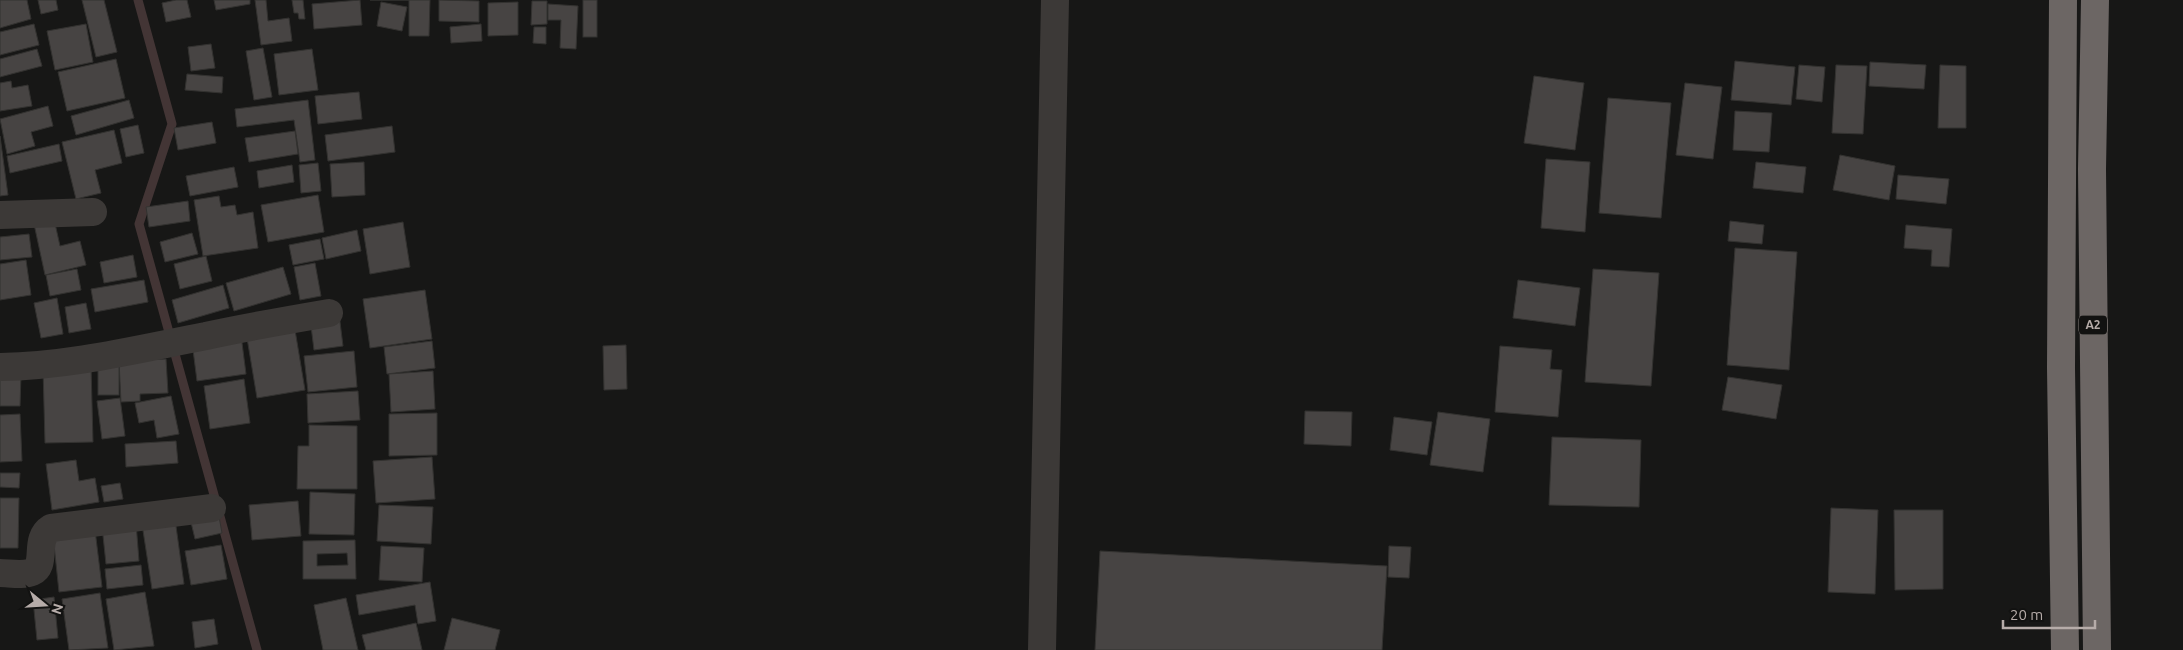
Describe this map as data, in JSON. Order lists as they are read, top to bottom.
{
  "streets": {
    "highway": ["A2"]
  },
  "scale_bar": "20 m",
  "north": "right"
}
